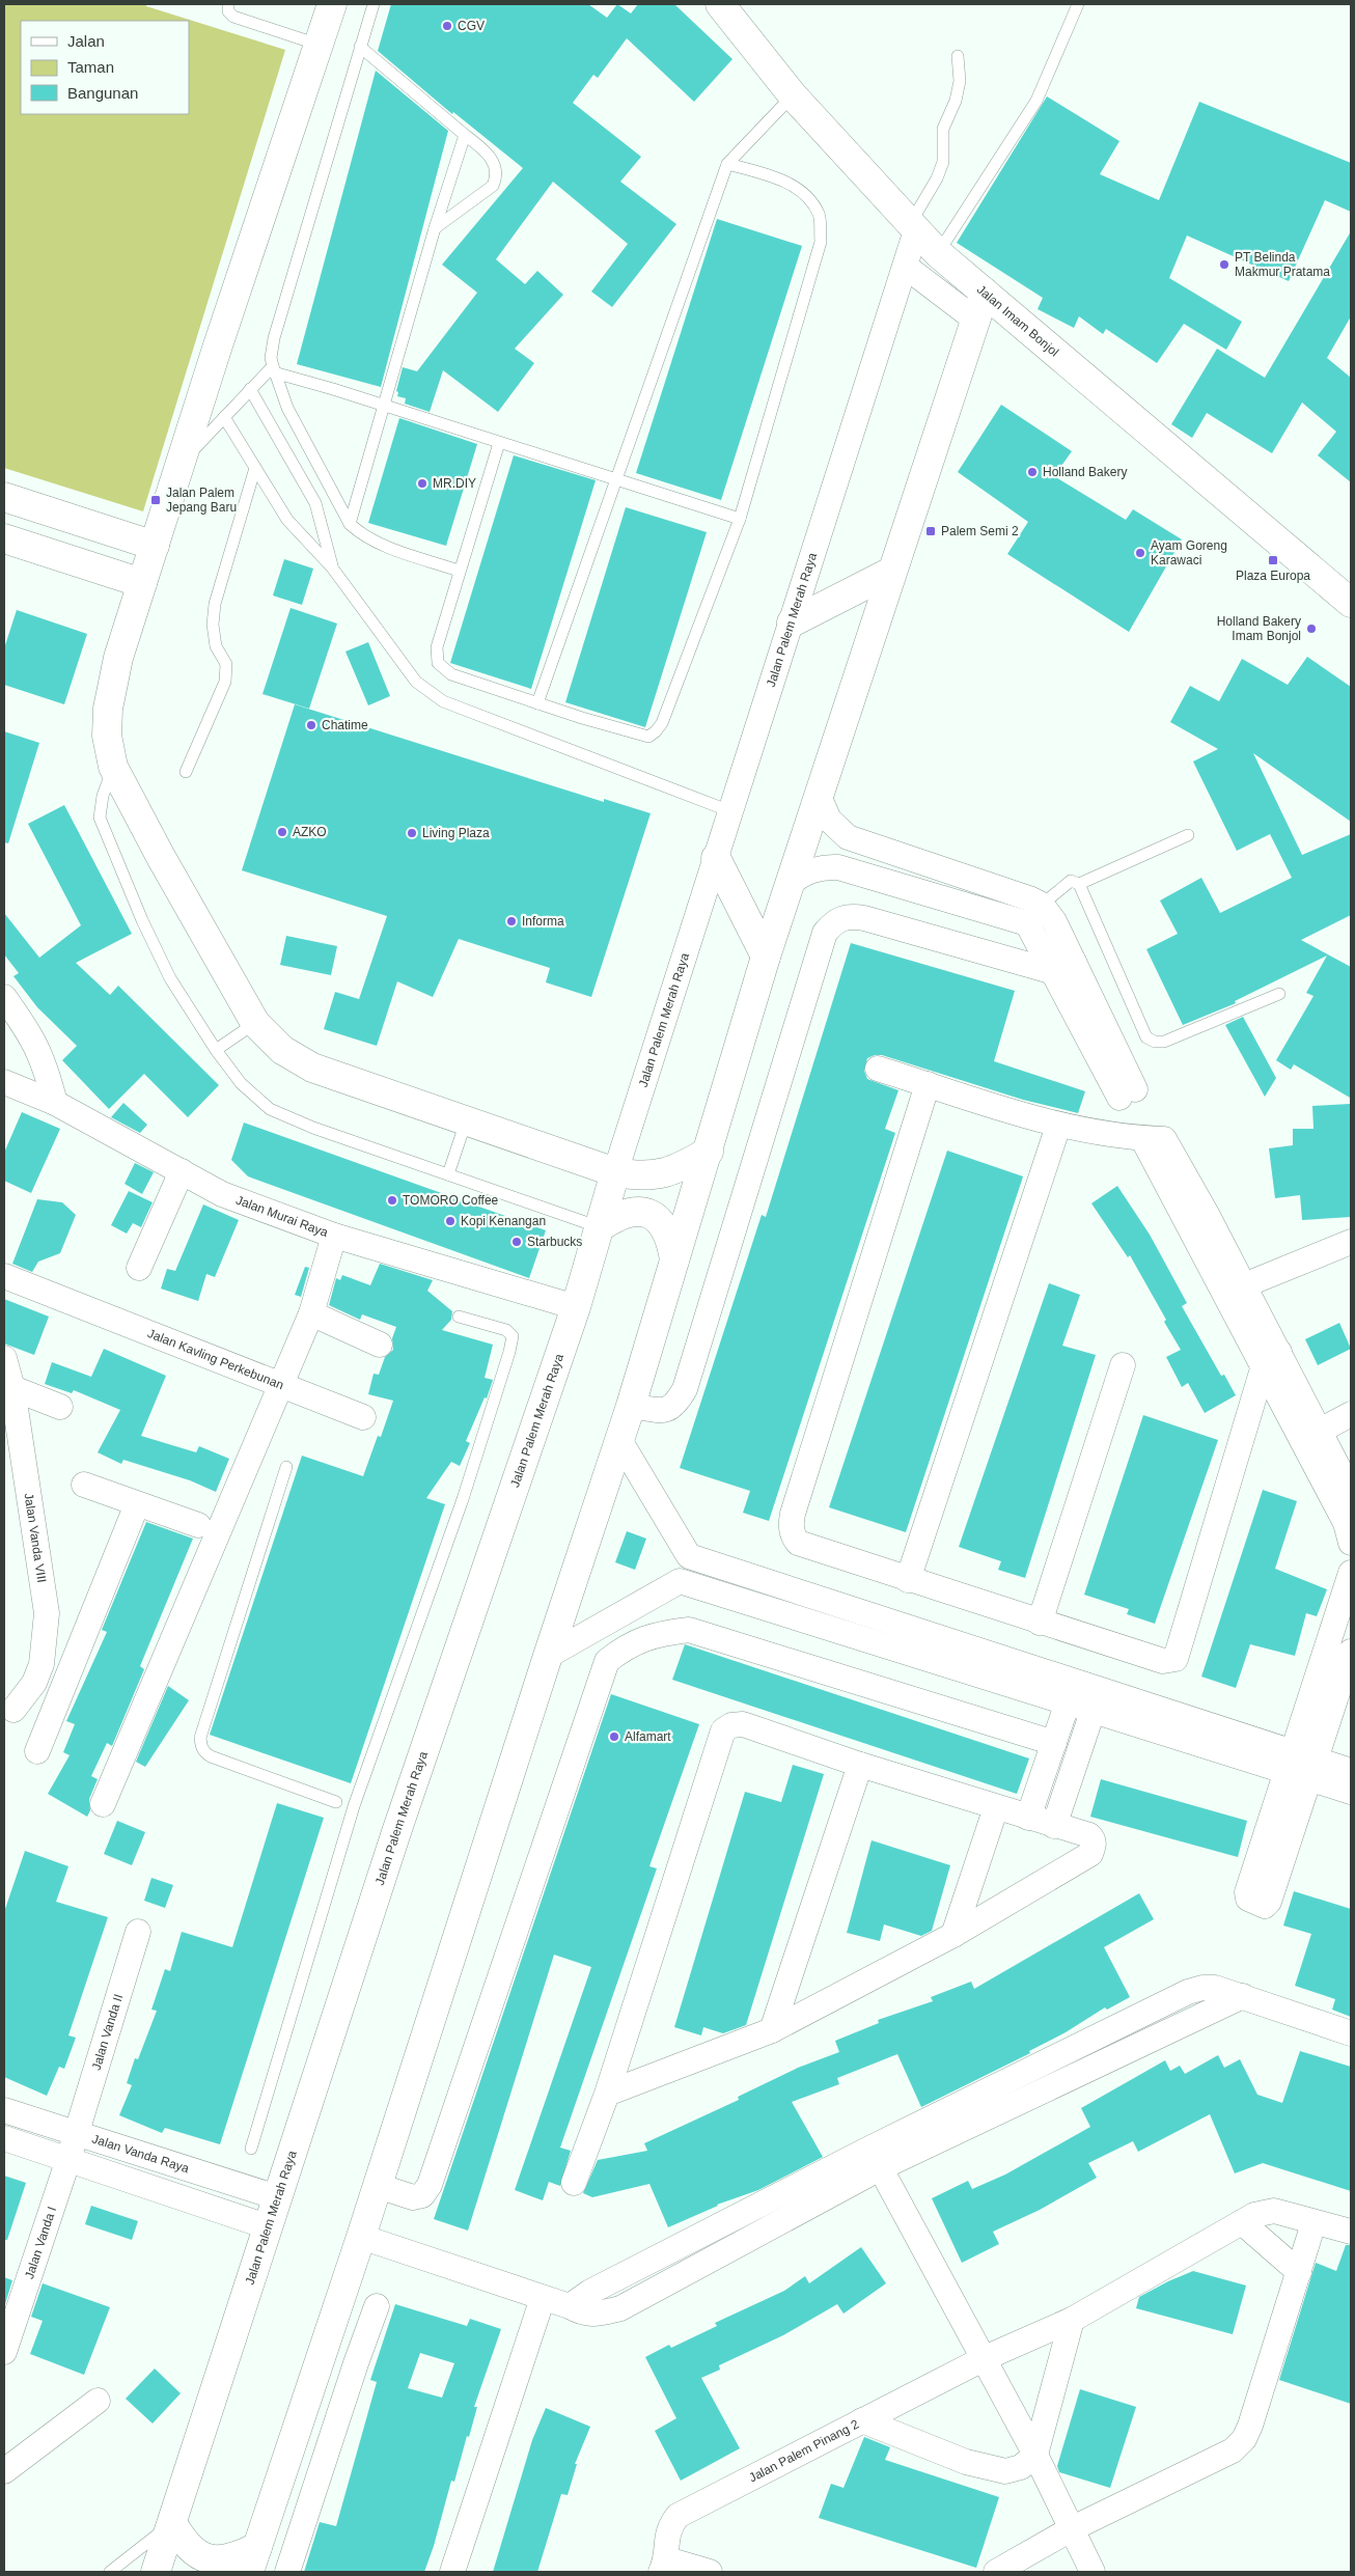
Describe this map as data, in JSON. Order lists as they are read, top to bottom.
{
  "streets": {
    "street": [
      "Jalan Imam Bonjol",
      "Jalan Palem Merah Raya",
      "Jalan Murai Raya",
      "Jalan Kavling Perkebunan",
      "Jalan Vanda VIII",
      "Jalan Vanda II",
      "Jalan Vanda Raya",
      "Jalan Vanda I",
      "Jalan Palem Pinang 2"
    ]
  },
  "crossings": [
    ["Jalan Imam Bonjol", "Jalan Palem Merah Raya"],
    ["Jalan Palem Merah Raya", "Jalan Murai Raya"],
    ["Jalan Palem Merah Raya", "Jalan Vanda Raya"],
    ["Jalan Murai Raya", "Jalan Kavling Perkebunan"],
    ["Jalan Vanda II", "Jalan Vanda Raya"],
    ["Jalan Vanda II", "Jalan Vanda I"],
    ["Jalan Vanda Raya", "Jalan Vanda I"]
  ],
  "places": {
    "other": [
      "CGV",
      "PT Belinda Makmur Pratama",
      "Holland Bakery",
      "MR.DIY",
      "Ayam Goreng Karawaci",
      "Holland Bakery Imam Bonjol",
      "Chatime",
      "AZKO",
      "Living Plaza",
      "Informa",
      "TOMORO Coffee",
      "Kopi Kenangan",
      "Starbucks",
      "Alfamart"
    ],
    "transit": ["Jalan Palem Jepang Baru", "Palem Semi 2", "Plaza Europa"]
  },
  "legend": ["Jalan", "Taman", "Bangunan"]
}
